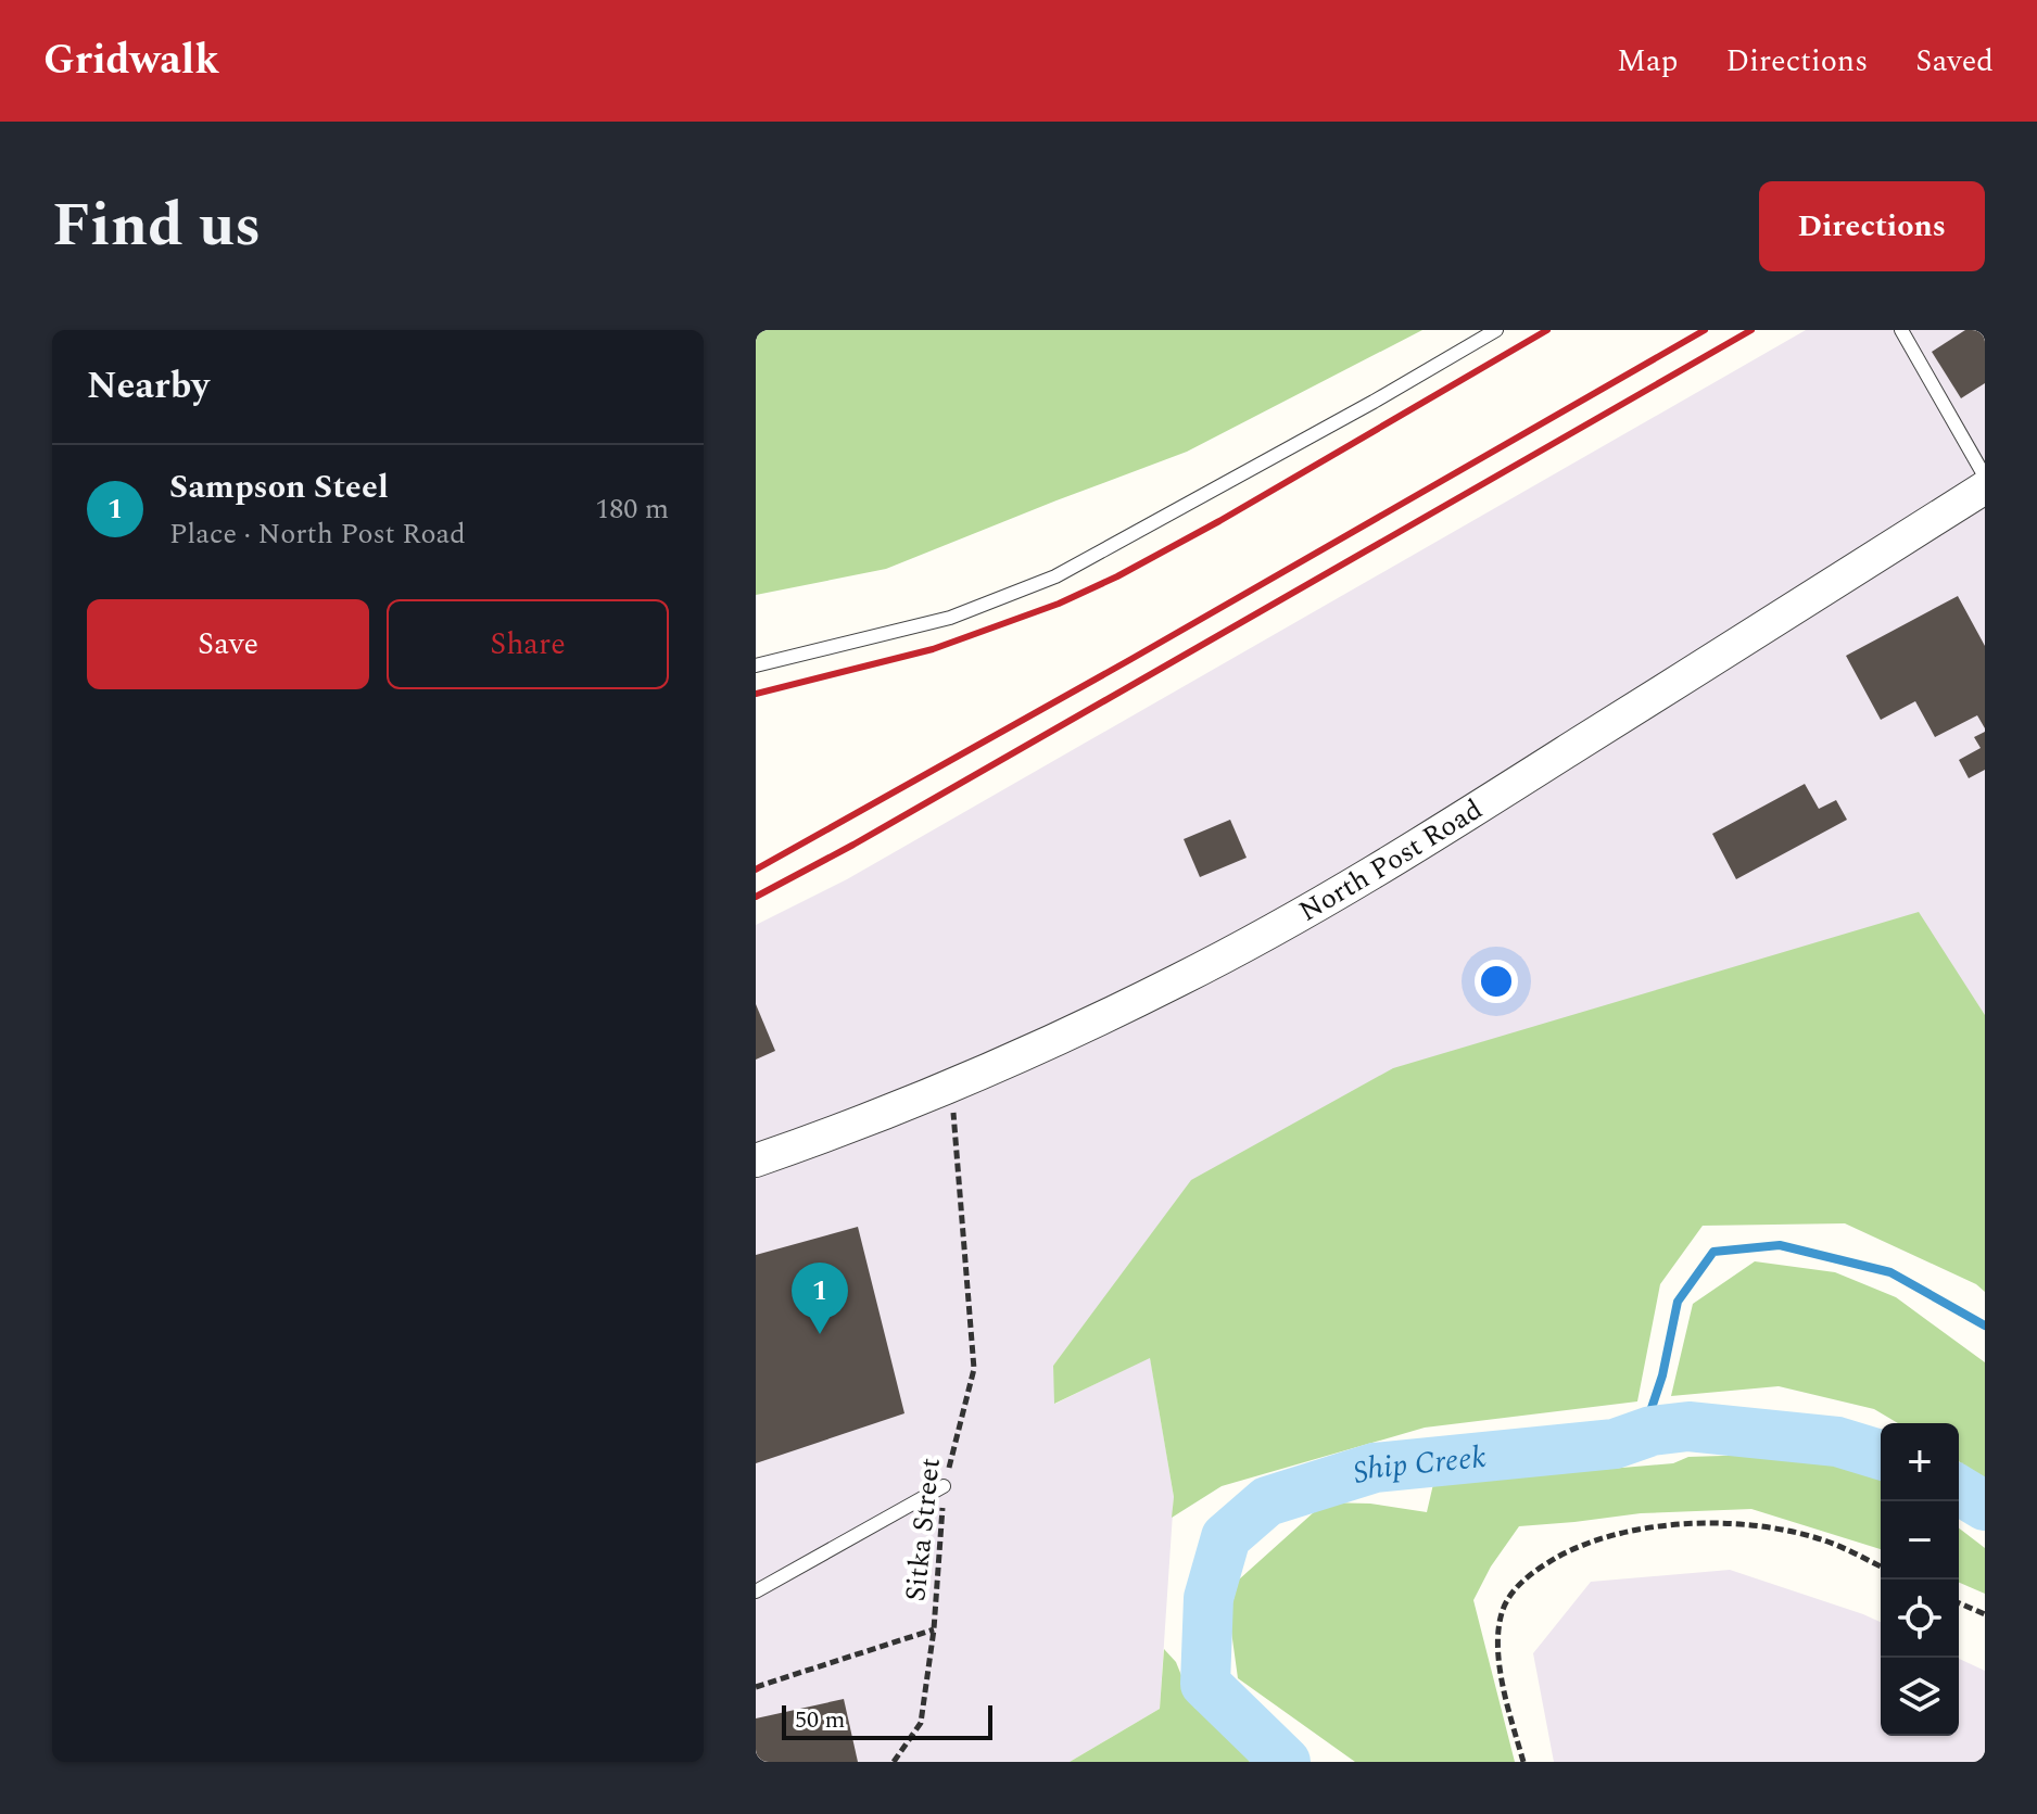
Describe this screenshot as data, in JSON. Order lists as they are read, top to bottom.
{
  "streets": {
    "street": ["North Post Road"],
    "path": ["Sitka Street"]
  },
  "crossings": [
    ["North Post Road", "Sitka Street"]
  ],
  "water": ["Ship Creek"],
  "scale_bar": "50 m",
  "page": {
    "header": "Gridwalk",
    "nav": ["Map", "Directions", "Saved"],
    "title": "Find us",
    "buttons": [
      "Directions",
      ["Save", "Share"]
    ],
    "heading": "Nearby",
    "list": [
      {
        "mark": "1",
        "name": "Sampson Steel",
        "note": "Place · North Post Road",
        "value": "180 m"
      }
    ],
    "pins": "1",
    "map_buttons": ["+", "−"],
    "scale": "50 m"
  }
}
